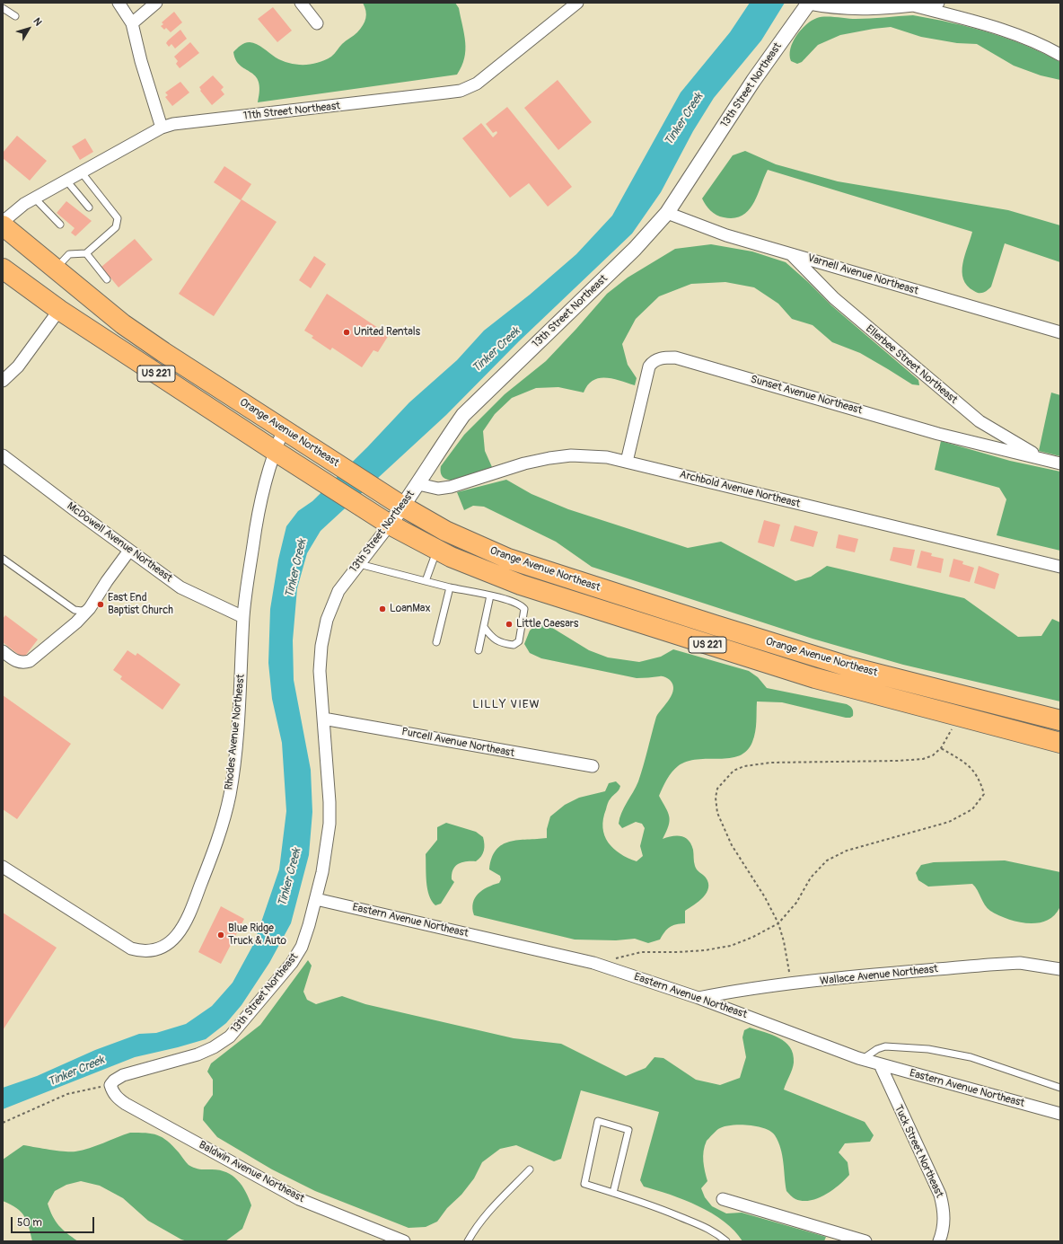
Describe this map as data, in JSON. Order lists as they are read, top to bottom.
{
  "streets": {
    "highway": ["US 221", "Orange Avenue Northeast"],
    "street": [
      "13th Street Northeast",
      "11th Street Northeast",
      "Varnell Avenue Northeast",
      "Ellerbee Street Northeast",
      "Sunset Avenue Northeast",
      "Archbold Avenue Northeast",
      "McDowell Avenue Northeast",
      "Rhodes Avenue Northeast",
      "Purcell Avenue Northeast",
      "Eastern Avenue Northeast",
      "Wallace Avenue Northeast",
      "Tuck Street Northeast",
      "Baldwin Avenue Northeast"
    ]
  },
  "crossings": [
    ["13th Street Northeast", "Varnell Avenue Northeast"],
    ["13th Street Northeast", "Orange Avenue Northeast"],
    ["13th Street Northeast", "Archbold Avenue Northeast"],
    ["13th Street Northeast", "Purcell Avenue Northeast"],
    ["13th Street Northeast", "Eastern Avenue Northeast"],
    ["13th Street Northeast", "Baldwin Avenue Northeast"],
    ["Varnell Avenue Northeast", "Ellerbee Street Northeast"],
    ["Ellerbee Street Northeast", "Sunset Avenue Northeast"],
    ["Sunset Avenue Northeast", "Archbold Avenue Northeast"],
    ["Orange Avenue Northeast", "Rhodes Avenue Northeast"],
    ["McDowell Avenue Northeast", "Rhodes Avenue Northeast"],
    ["Eastern Avenue Northeast", "Wallace Avenue Northeast"],
    ["Eastern Avenue Northeast", "Tuck Street Northeast"]
  ],
  "districts": ["LILLY VIEW"],
  "water": ["Tinker Creek"],
  "places": [
    "United Rentals",
    "East End Baptist Church",
    "LoanMax",
    "Little Caesars",
    "Blue Ridge Truck & Auto"
  ],
  "scale_bar": "50 m",
  "north": "top right"
}
